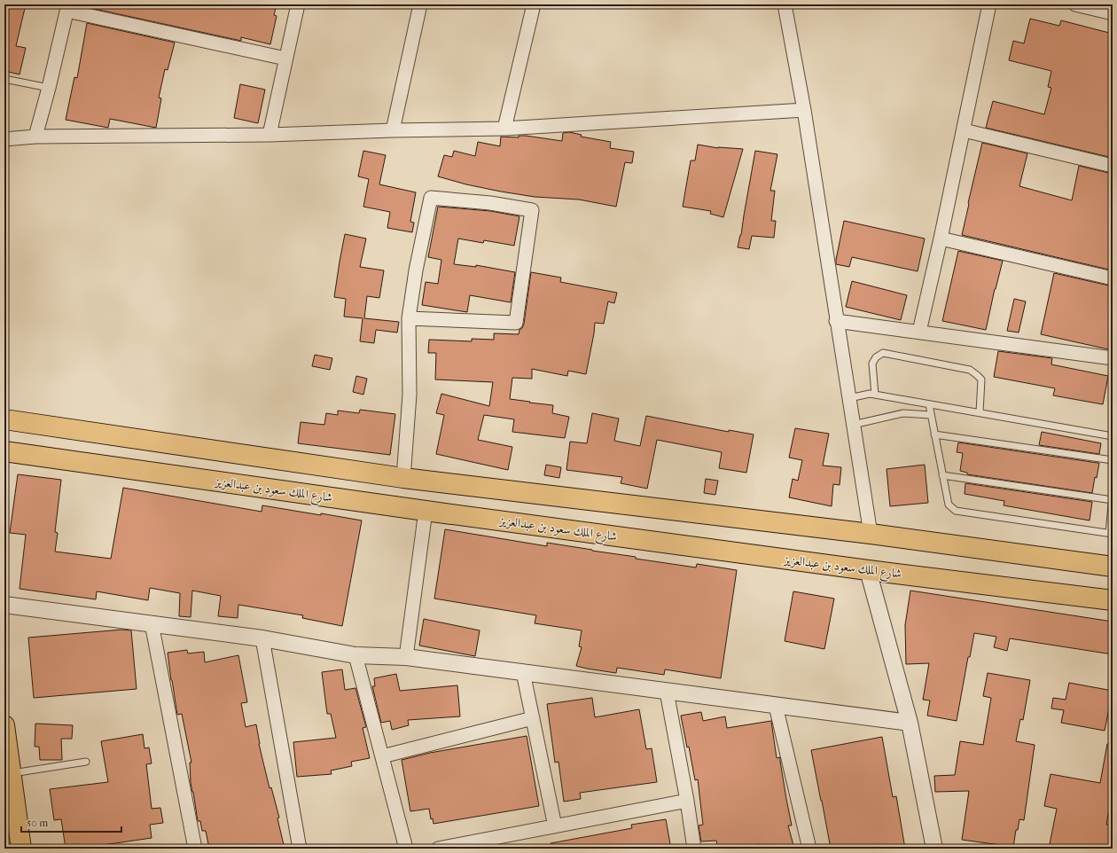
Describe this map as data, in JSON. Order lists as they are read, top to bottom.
{
  "streets": {
    "main road": ["شارع الملك سعود بن عبدالعزيز"]
  },
  "scale_bar": "50 m"
}
